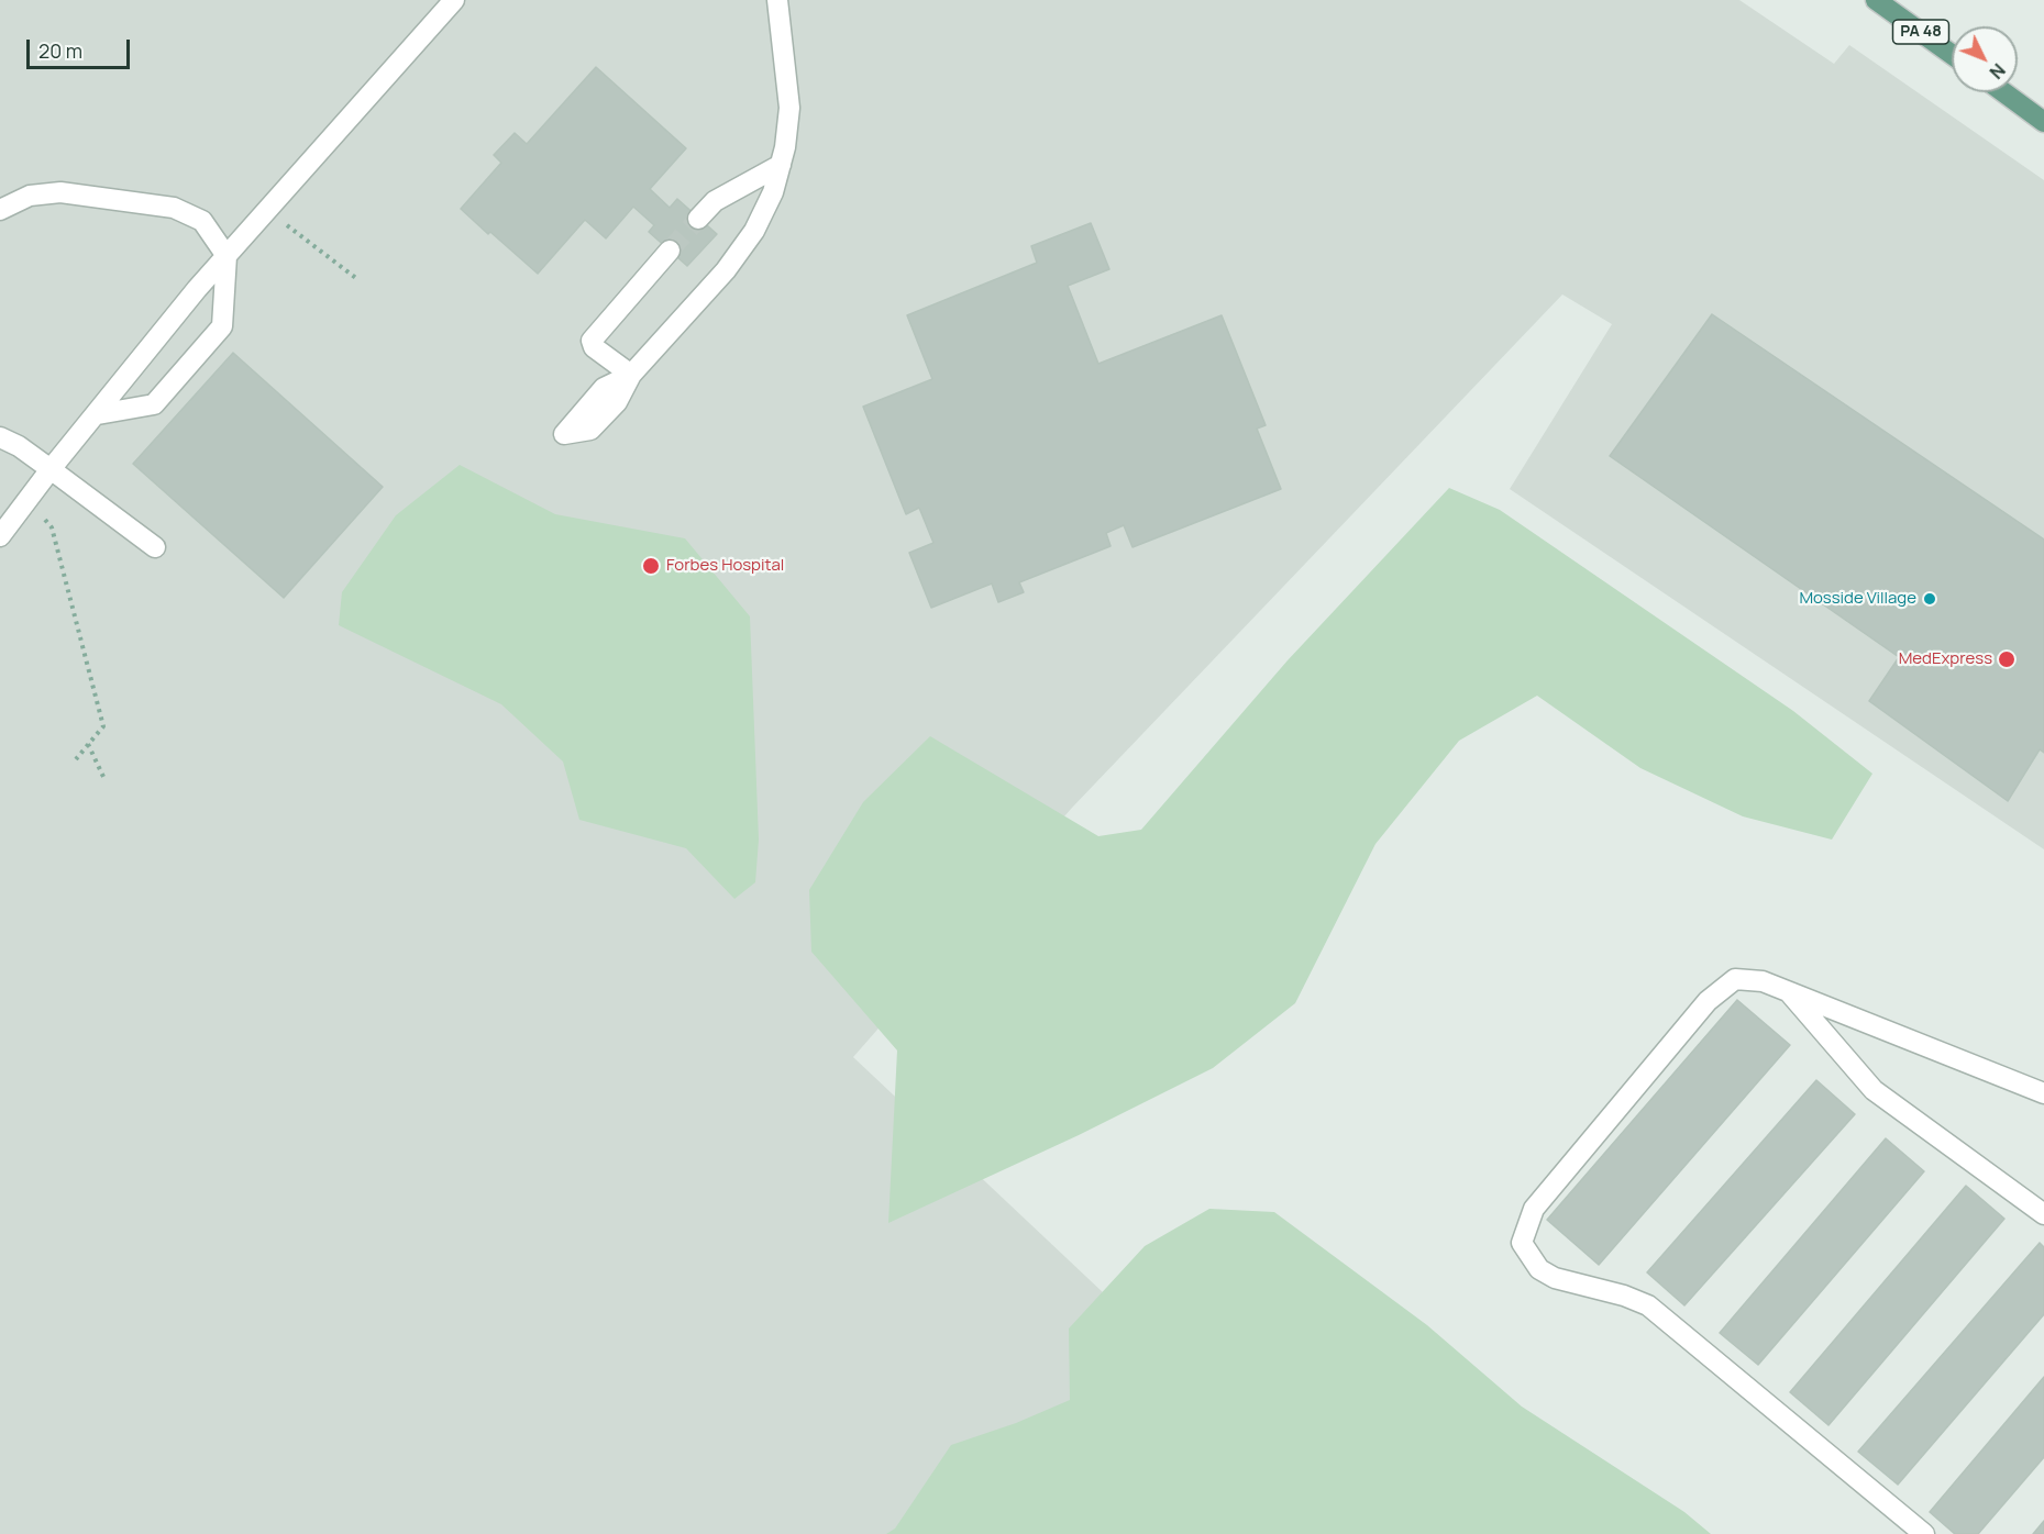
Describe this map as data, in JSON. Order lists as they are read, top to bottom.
{
  "streets": {
    "main road": ["PA 48"]
  },
  "places": ["Forbes Hospital", "Mosside Village", "MedExpress"],
  "scale_bar": "20 m",
  "north": "bottom right"
}
